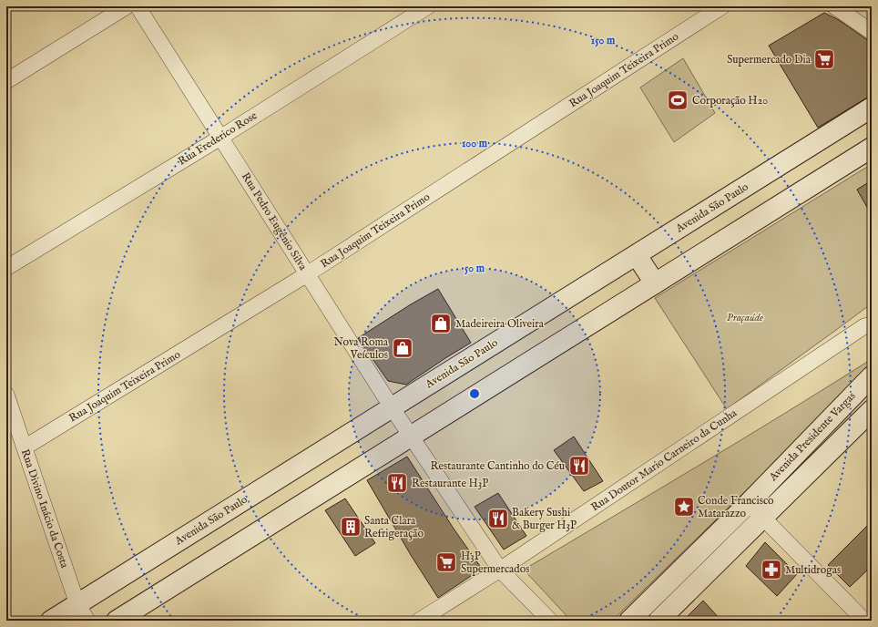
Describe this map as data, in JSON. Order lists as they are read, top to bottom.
{
  "streets": {
    "main road": ["Avenida São Paulo", "Avenida Presidente Vargas"],
    "street": [
      "Rua Joaquim Teixeira Primo",
      "Rua Frederico Rose",
      "Rua Pedro Eugênio Silva",
      "Rua Doutor Mario Carneiro da Cunha",
      "Rua Divino Inácio da Costa"
    ]
  },
  "crossings": [
    ["Rua Joaquim Teixeira Primo", "Rua Pedro Eugênio Silva"],
    ["Rua Joaquim Teixeira Primo", "Rua Divino Inácio da Costa"],
    ["Rua Frederico Rose", "Rua Pedro Eugênio Silva"],
    ["Avenida São Paulo", "Rua Pedro Eugênio Silva"],
    ["Avenida São Paulo", "Rua Divino Inácio da Costa"],
    ["Rua Pedro Eugênio Silva", "Rua Doutor Mario Carneiro da Cunha"]
  ],
  "parks": ["Praçaúde"],
  "places": {
    "supermarket": ["Supermercado Dia", "H3P Supermercados"],
    "sports": ["Corporação H20"],
    "shop": ["Madeireira Oliveira", "Nova Roma Veículos"],
    "restaurant": ["Restaurante Cantinho do Céu", "Restaurante H3P", "Bakery Sushi & Burger H3P"],
    "place": ["Conde Francisco Matarazzo"],
    "building": ["Santa Clara Refrigeração"],
    "pharmacy": ["Multidrogas"]
  },
  "rings": ["150 m", "100 m", "50 m"]
}
